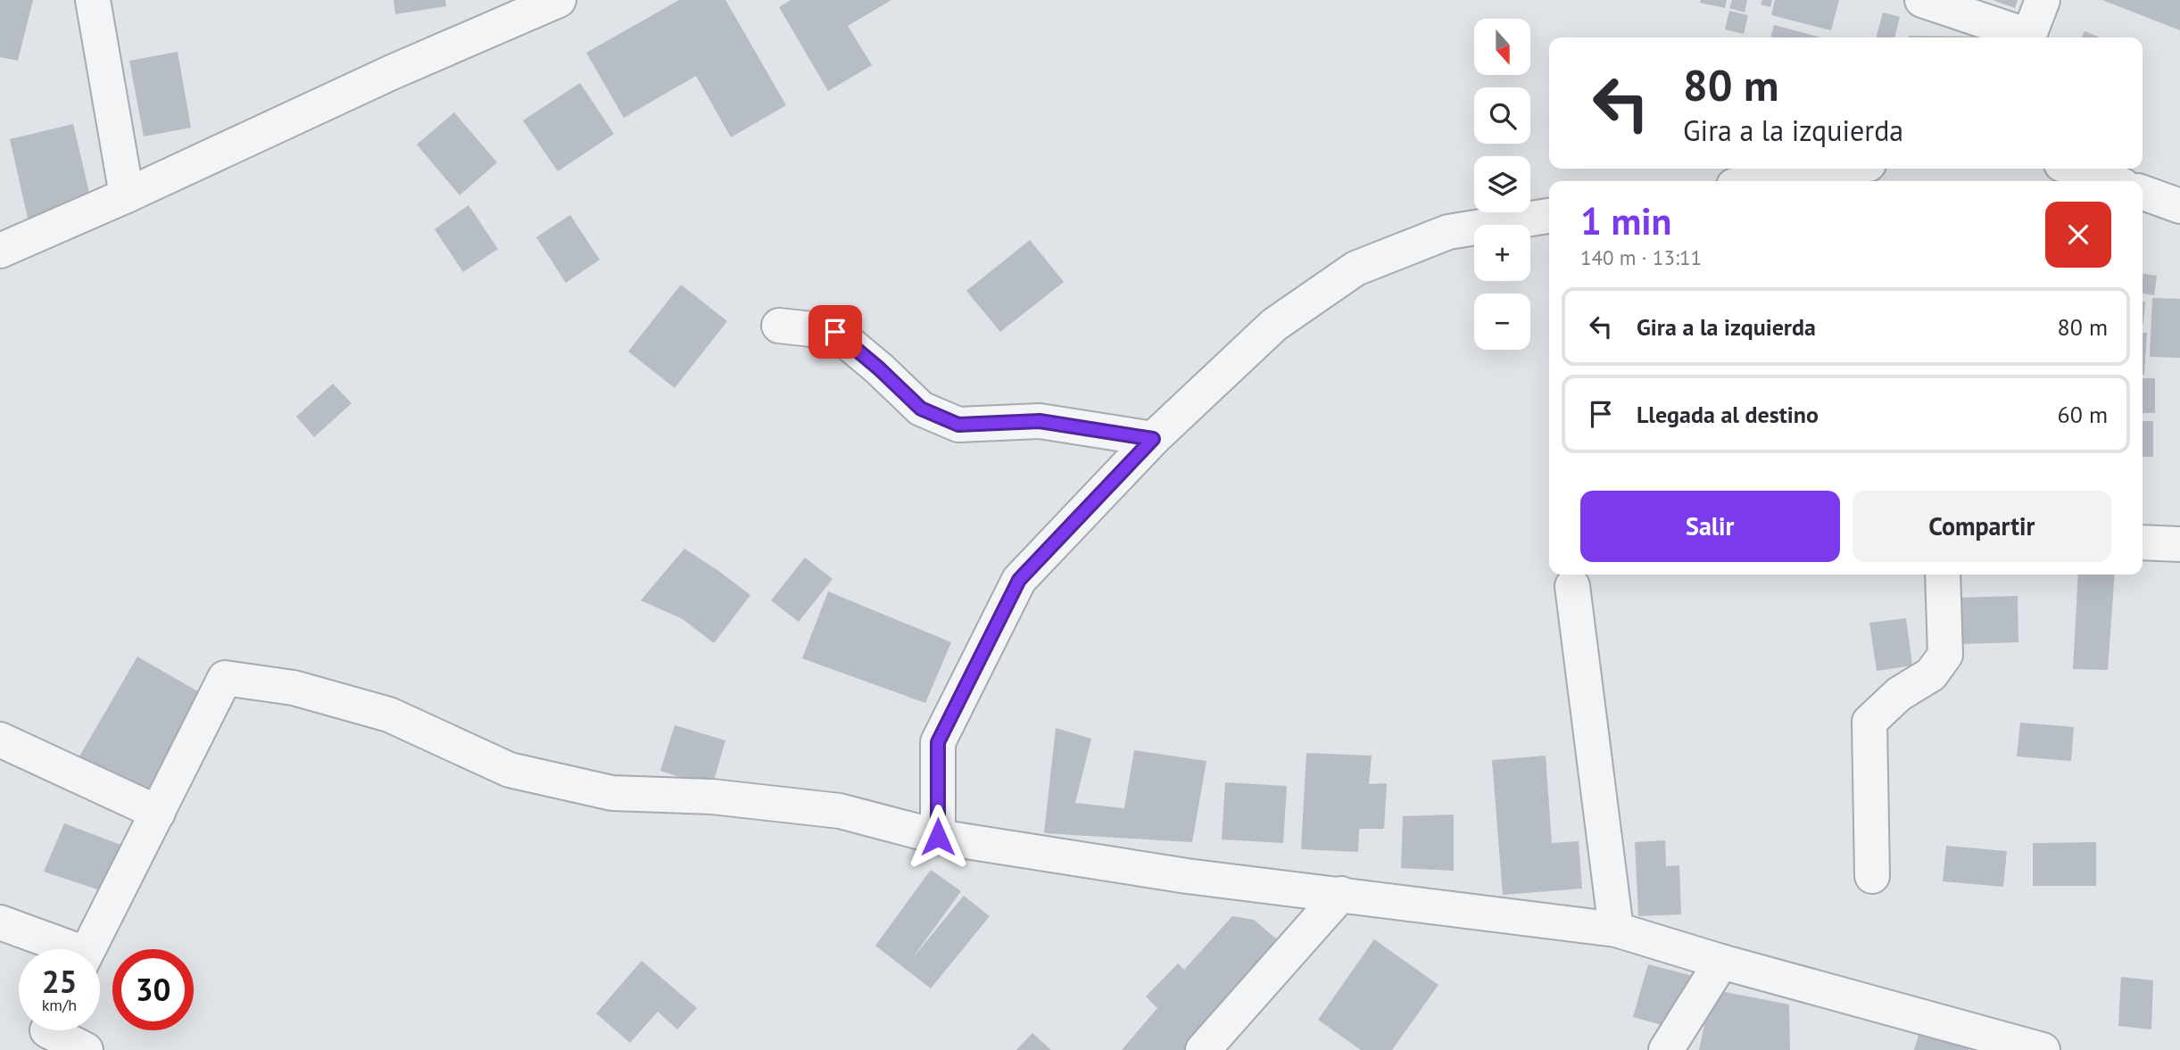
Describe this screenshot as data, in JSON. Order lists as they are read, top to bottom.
{
  "north": "bottom",
  "page": {
    "map_buttons": ["+", "−"],
    "turn": ["80 m", "Gira a la izquierda"],
    "heading": ["1 min", "140 m · 13:11"],
    "list": [
      {
        "name": "Gira a la izquierda",
        "value": "80 m"
      },
      {
        "name": "Llegada al destino",
        "value": "60 m"
      }
    ],
    "buttons": ["Salir", "Compartir"],
    "speed": "25 km/h",
    "limit": "30"
  }
}
